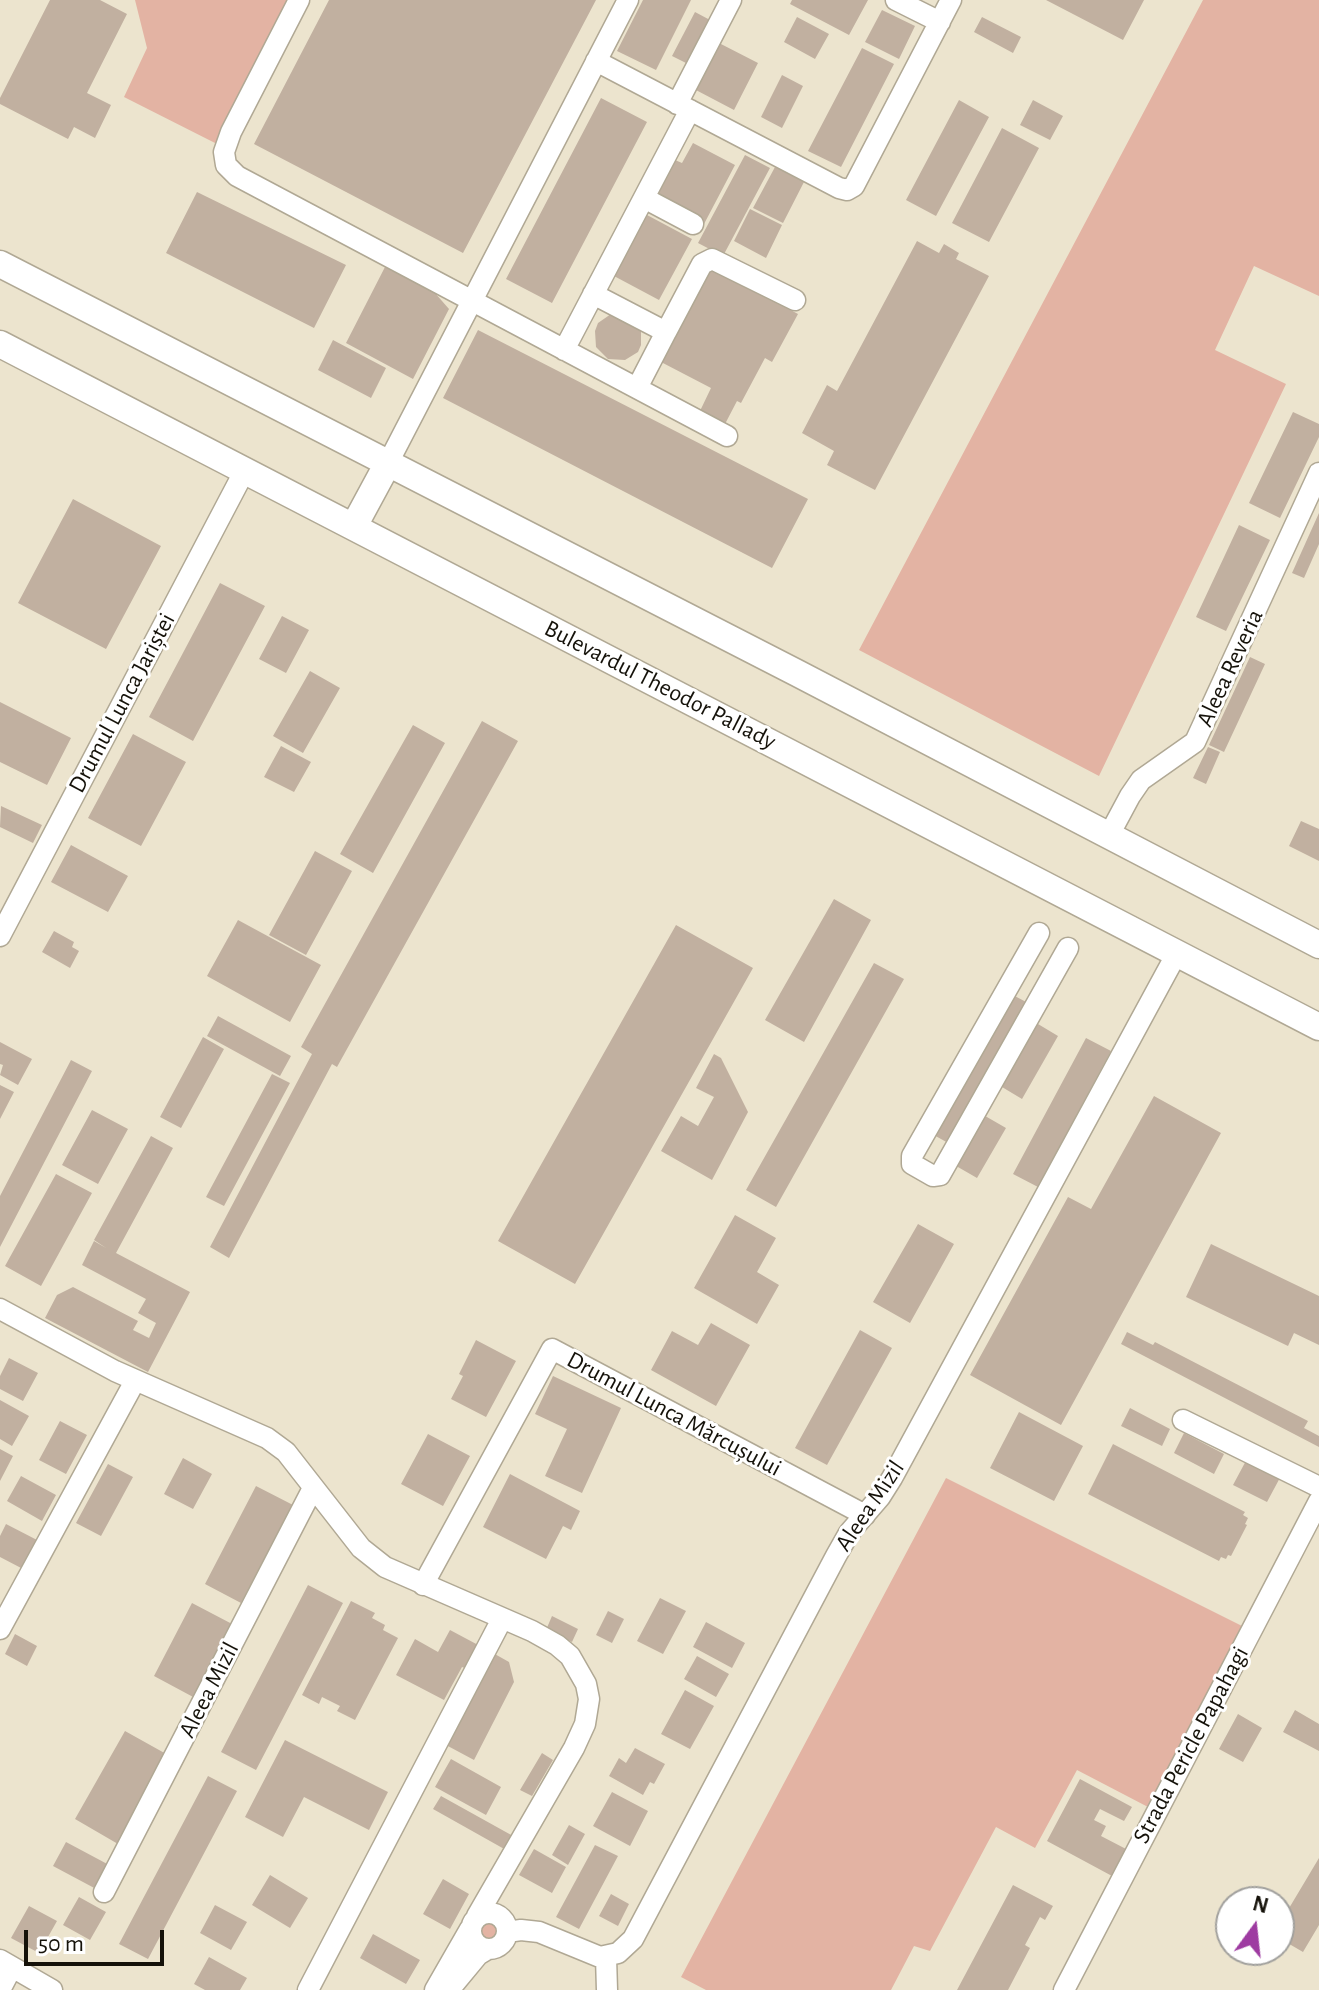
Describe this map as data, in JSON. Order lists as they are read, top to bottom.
{
  "streets": {
    "main road": ["Bulevardul Theodor Pallady"],
    "street": [
      "Aleea Reveria",
      "Drumul Lunca Jariștei",
      "Drumul Lunca Mărcușului",
      "Aleea Mizil",
      "Strada Pericle Papahagi"
    ]
  },
  "crossings": [
    ["Bulevardul Theodor Pallady", "Drumul Lunca Jariștei"],
    ["Bulevardul Theodor Pallady", "Aleea Mizil"],
    ["Drumul Lunca Mărcușului", "Aleea Mizil"]
  ],
  "scale_bar": "50 m",
  "north": "top"
}
